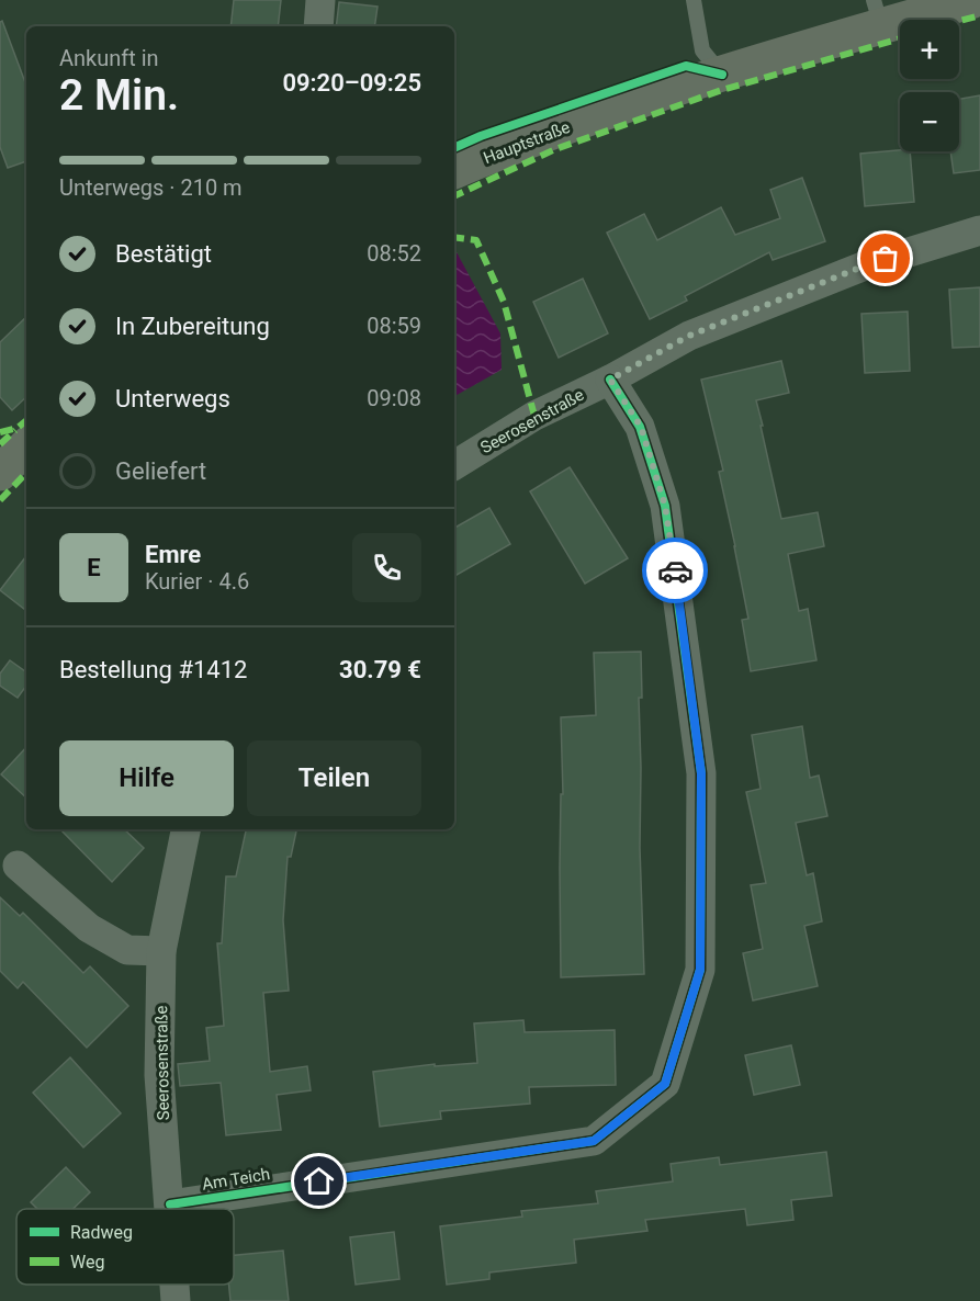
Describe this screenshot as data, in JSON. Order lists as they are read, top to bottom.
{
  "streets": {
    "main road": ["Hauptstraße"],
    "street": ["Seerosenstraße", "Am Teich"]
  },
  "crossings": [
    ["Seerosenstraße", "Am Teich"]
  ],
  "legend": ["Radweg", "Weg"],
  "page": {
    "map_buttons": ["+", "−"],
    "heading": ["2 Min.", "Ankunft in", "09:20–09:25"],
    "panel": [
      "Emre",
      "Kurier · 4.6",
      "Bestellung #1412",
      "30.79 €"
    ],
    "bar": "Unterwegs · 210 m",
    "list": [
      ["Bestätigt", "08:52"],
      ["In Zubereitung", "08:59"],
      ["Unterwegs", "09:08"],
      "Geliefert"
    ],
    "round": "E",
    "buttons": ["Hilfe", "Teilen"]
  }
}
